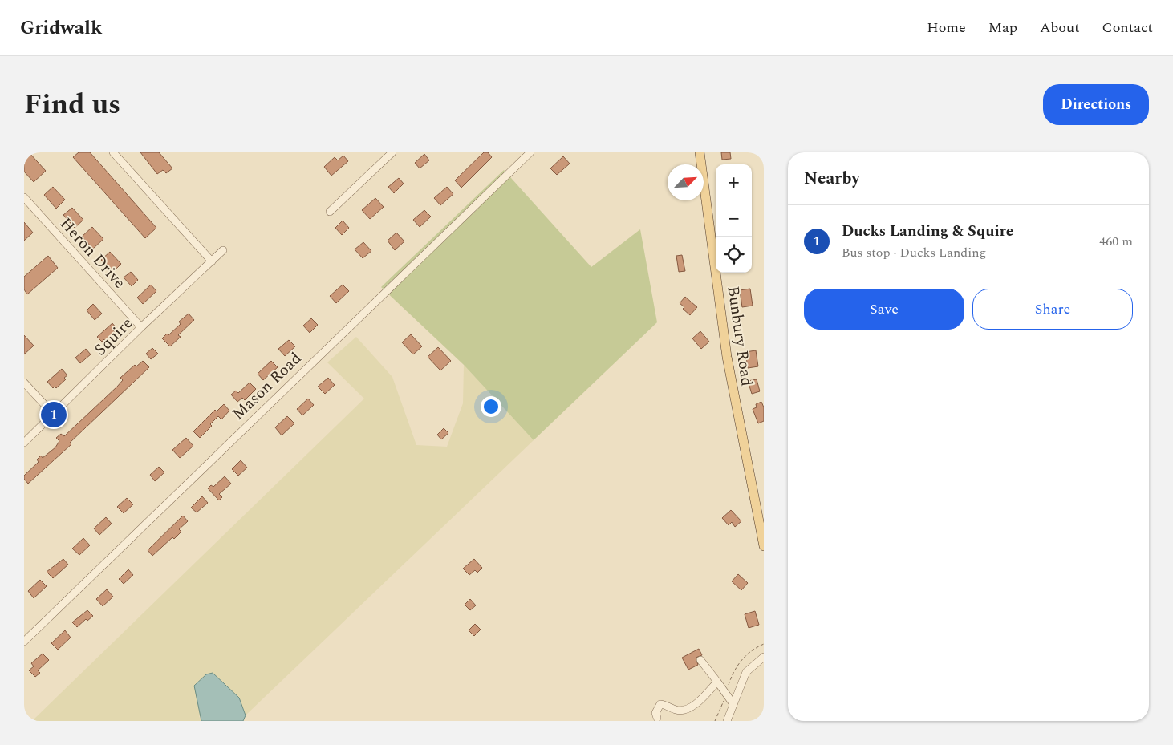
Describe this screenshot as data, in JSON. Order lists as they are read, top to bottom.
{
  "streets": {
    "main road": ["Bunbury Road"],
    "street": ["Heron Drive", "Squire", "Mason Road"]
  },
  "crossings": [
    ["Heron Drive", "Squire"]
  ],
  "north": "top right",
  "page": {
    "header": "Gridwalk",
    "nav": [
      "Home",
      "Map",
      "About",
      "Contact"
    ],
    "title": "Find us",
    "buttons": [
      "Directions",
      ["Save", "Share"]
    ],
    "heading": "Nearby",
    "map_buttons": ["+", "−"],
    "list": [
      {
        "mark": "1",
        "name": "Ducks Landing & Squire",
        "note": "Bus stop · Ducks Landing",
        "value": "460 m"
      }
    ],
    "pins": "1"
  }
}
